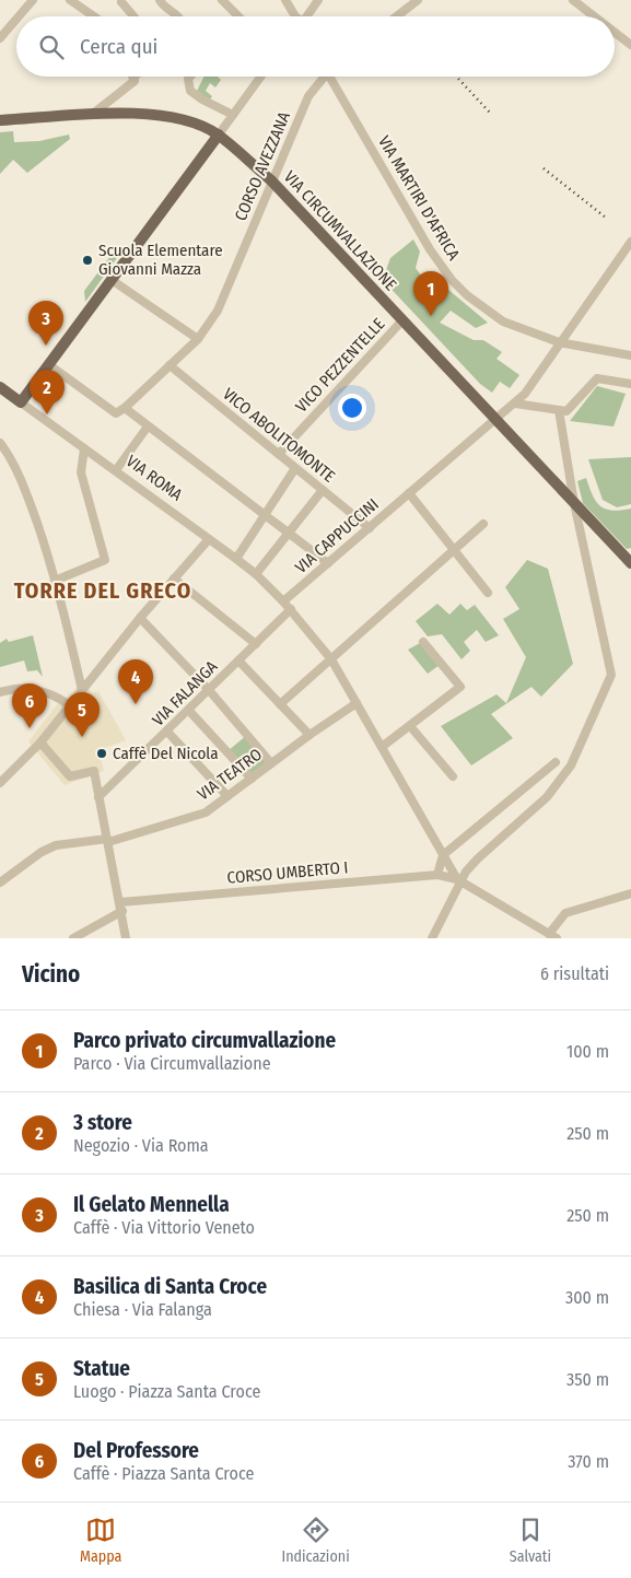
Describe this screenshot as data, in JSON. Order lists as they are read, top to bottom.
{
  "streets": {
    "main road": ["VIA CIRCUMVALLAZIONE", "VIA ROMA"],
    "street": [
      "CORSO AVEZZANA",
      "VIA MARTIRI D'AFRICA",
      "VICO PEZZENTELLE",
      "VICO ABOLITOMONTE",
      "VIA CAPPUCCINI",
      "VIA FALANGA",
      "VIA TEATRO",
      "CORSO UMBERTO I"
    ]
  },
  "crossings": [
    ["CORSO AVEZZANA", "VIA CIRCUMVALLAZIONE"],
    ["CORSO AVEZZANA", "VICO ABOLITOMONTE"],
    ["VIA MARTIRI D'AFRICA", "VIA CAPPUCCINI"],
    ["VIA CIRCUMVALLAZIONE", "VICO PEZZENTELLE"],
    ["VIA CIRCUMVALLAZIONE", "VIA CAPPUCCINI"],
    ["VICO PEZZENTELLE", "VICO ABOLITOMONTE"],
    ["VICO ABOLITOMONTE", "VIA CAPPUCCINI"],
    ["VIA ROMA", "VIA CAPPUCCINI"],
    ["VIA ROMA", "VIA FALANGA"],
    ["VIA ROMA", "VIA TEATRO"],
    ["VIA ROMA", "CORSO UMBERTO I"]
  ],
  "districts": ["TORRE DEL GRECO"],
  "places": ["Scuola Elementare Giovanni Mazza", "Caffè Del Nicola"],
  "page": {
    "search": "Cerca qui",
    "pins": [
      "1",
      "3",
      "2",
      "4",
      "6",
      "5"
    ],
    "heading": ["Vicino", "6 risultati"],
    "list": [
      {
        "mark": "1",
        "name": "Parco privato circumvallazione",
        "note": "Parco · Via Circumvallazione",
        "value": "100 m"
      },
      {
        "mark": "2",
        "name": "3 store",
        "note": "Negozio · Via Roma",
        "value": "250 m"
      },
      {
        "mark": "3",
        "name": "Il Gelato Mennella",
        "note": "Caffè · Via Vittorio Veneto",
        "value": "250 m"
      },
      {
        "mark": "4",
        "name": "Basilica di Santa Croce",
        "note": "Chiesa · Via Falanga",
        "value": "300 m"
      },
      {
        "mark": "5",
        "name": "Statue",
        "note": "Luogo · Piazza Santa Croce",
        "value": "350 m"
      },
      {
        "mark": "6",
        "name": "Del Professore",
        "note": "Caffè · Piazza Santa Croce",
        "value": "370 m"
      }
    ],
    "nav": ["Mappa", "Indicazioni", "Salvati"]
  }
}
